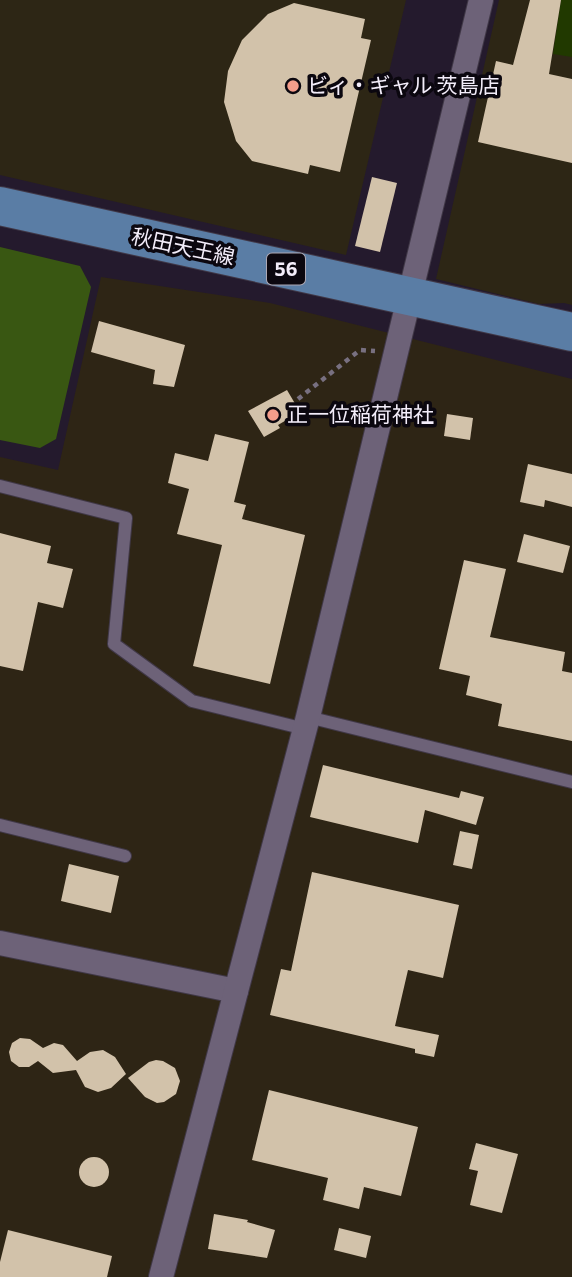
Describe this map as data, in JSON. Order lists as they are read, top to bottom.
{
  "streets": {
    "main road": ["秋田天王線", "56"]
  },
  "places": ["ビィ・ギャル 茨島店", "正一位稲荷神社"]
}
